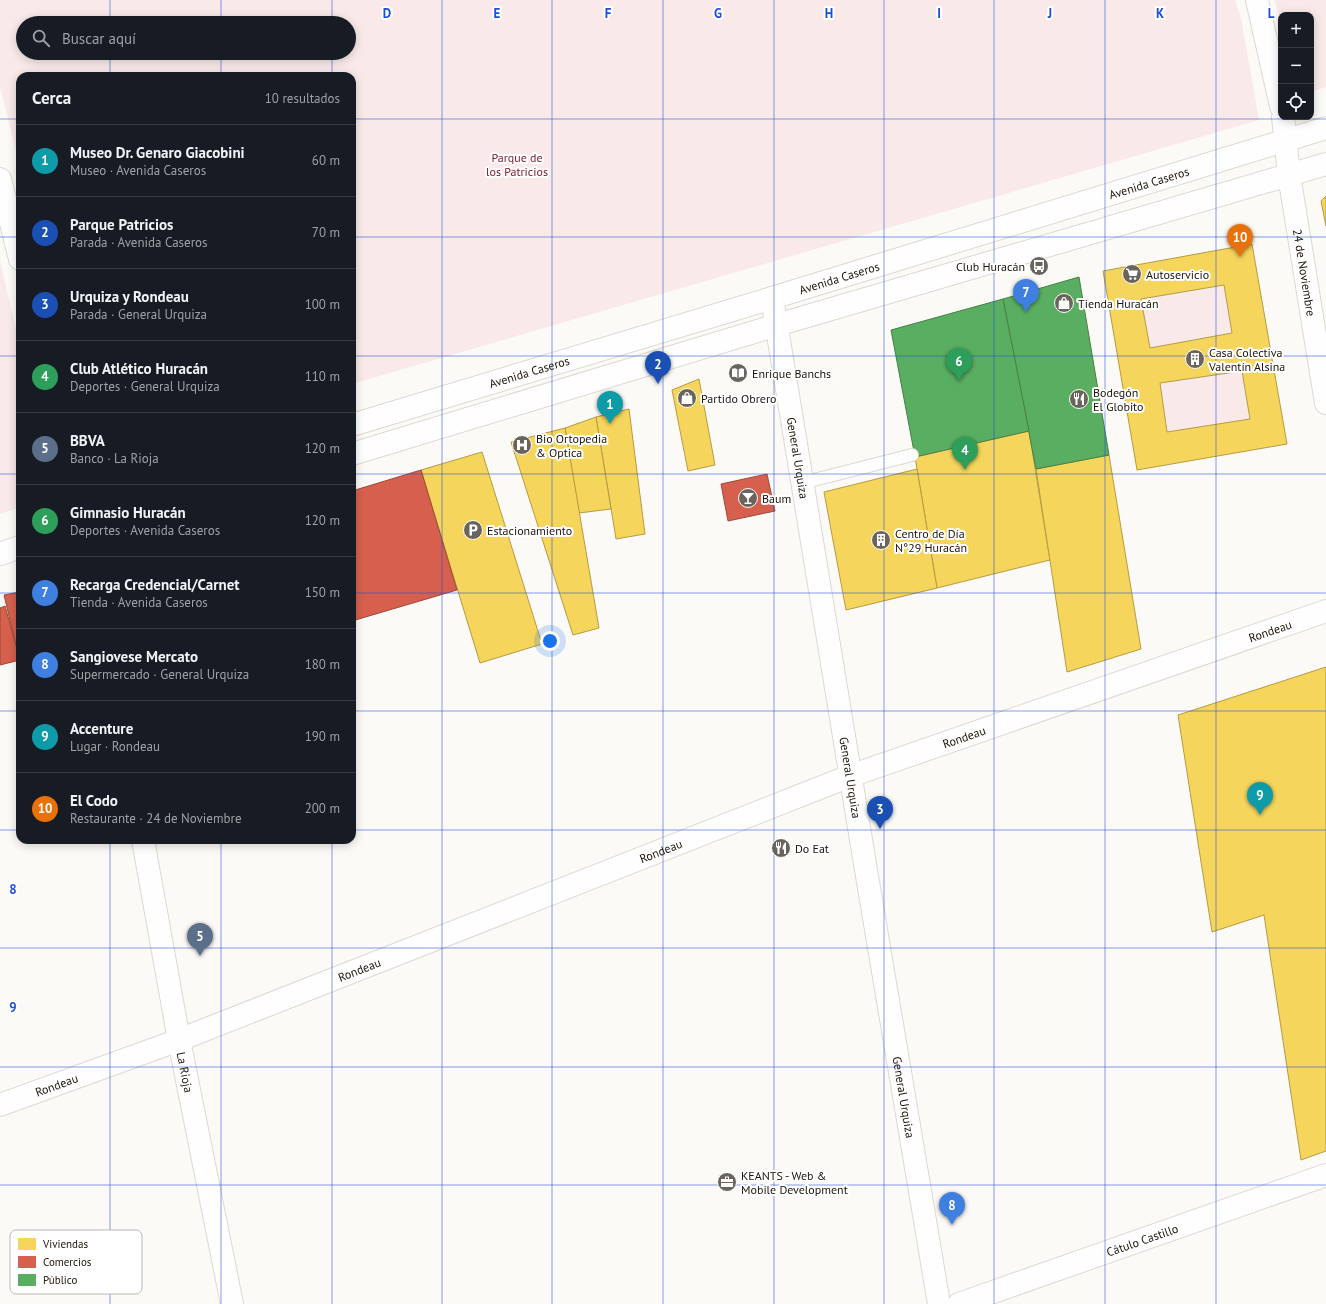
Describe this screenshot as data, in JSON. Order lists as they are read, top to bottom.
{
  "streets": {
    "street": [
      "Avenida Caseros",
      "24 de Noviembre",
      "General Urquiza",
      "Rondeau",
      "La Rioja",
      "Cátulo Castillo"
    ]
  },
  "crossings": [
    ["Avenida Caseros", "24 de Noviembre"],
    ["Avenida Caseros", "General Urquiza"],
    ["General Urquiza", "Rondeau"],
    ["Rondeau", "La Rioja"]
  ],
  "parks": ["Parque de los Patricios"],
  "places": {
    "bus stop": ["Club Huracán"],
    "supermarket": ["Autoservicio"],
    "shop": ["Tienda Huracán", "Partido Obrero"],
    "building": ["Casa Colectiva Valentín Alsina", "Centro de Día N°29 Huracán"],
    "library": ["Enrique Banchs"],
    "restaurant": ["Bodegón El Globito", "Do Eat"],
    "hospital": ["Bio Ortopedia & Optica"],
    "bar": ["Baum"],
    "parking": ["Estacionamiento"],
    "office": ["KEANTS - Web & Mobile Development"]
  },
  "legend": ["Viviendas", "Comercios", "Público"],
  "page": {
    "map_buttons": ["+", "−"],
    "search": "Buscar aquí",
    "heading": ["Cerca", "10 resultados"],
    "list": [
      {
        "mark": "1",
        "name": "Museo Dr. Genaro Giacobini",
        "note": "Museo · Avenida Caseros",
        "value": "60 m"
      },
      {
        "mark": "2",
        "name": "Parque Patricios",
        "note": "Parada · Avenida Caseros",
        "value": "70 m"
      },
      {
        "mark": "3",
        "name": "Urquiza y Rondeau",
        "note": "Parada · General Urquiza",
        "value": "100 m"
      },
      {
        "mark": "4",
        "name": "Club Atlético Huracán",
        "note": "Deportes · General Urquiza",
        "value": "110 m"
      },
      {
        "mark": "5",
        "name": "BBVA",
        "note": "Banco · La Rioja",
        "value": "120 m"
      },
      {
        "mark": "6",
        "name": "Gimnasio Huracán",
        "note": "Deportes · Avenida Caseros",
        "value": "120 m"
      },
      {
        "mark": "7",
        "name": "Recarga Credencial/Carnet",
        "note": "Tienda · Avenida Caseros",
        "value": "150 m"
      },
      {
        "mark": "8",
        "name": "Sangiovese Mercato",
        "note": "Supermercado · General Urquiza",
        "value": "180 m"
      },
      {
        "mark": "9",
        "name": "Accenture",
        "note": "Lugar · Rondeau",
        "value": "190 m"
      },
      {
        "mark": "10",
        "name": "El Codo",
        "note": "Restaurante · 24 de Noviembre",
        "value": "200 m"
      }
    ],
    "pins": [
      "10",
      "7",
      "6",
      "2",
      "1",
      "4",
      "9",
      "3",
      "5",
      "8"
    ]
  },
  "grid": {
    "columns": [
      "D",
      "E",
      "F",
      "G",
      "H",
      "I",
      "J",
      "K",
      "L"
    ],
    "rows": ["8", "9"]
  }
}
